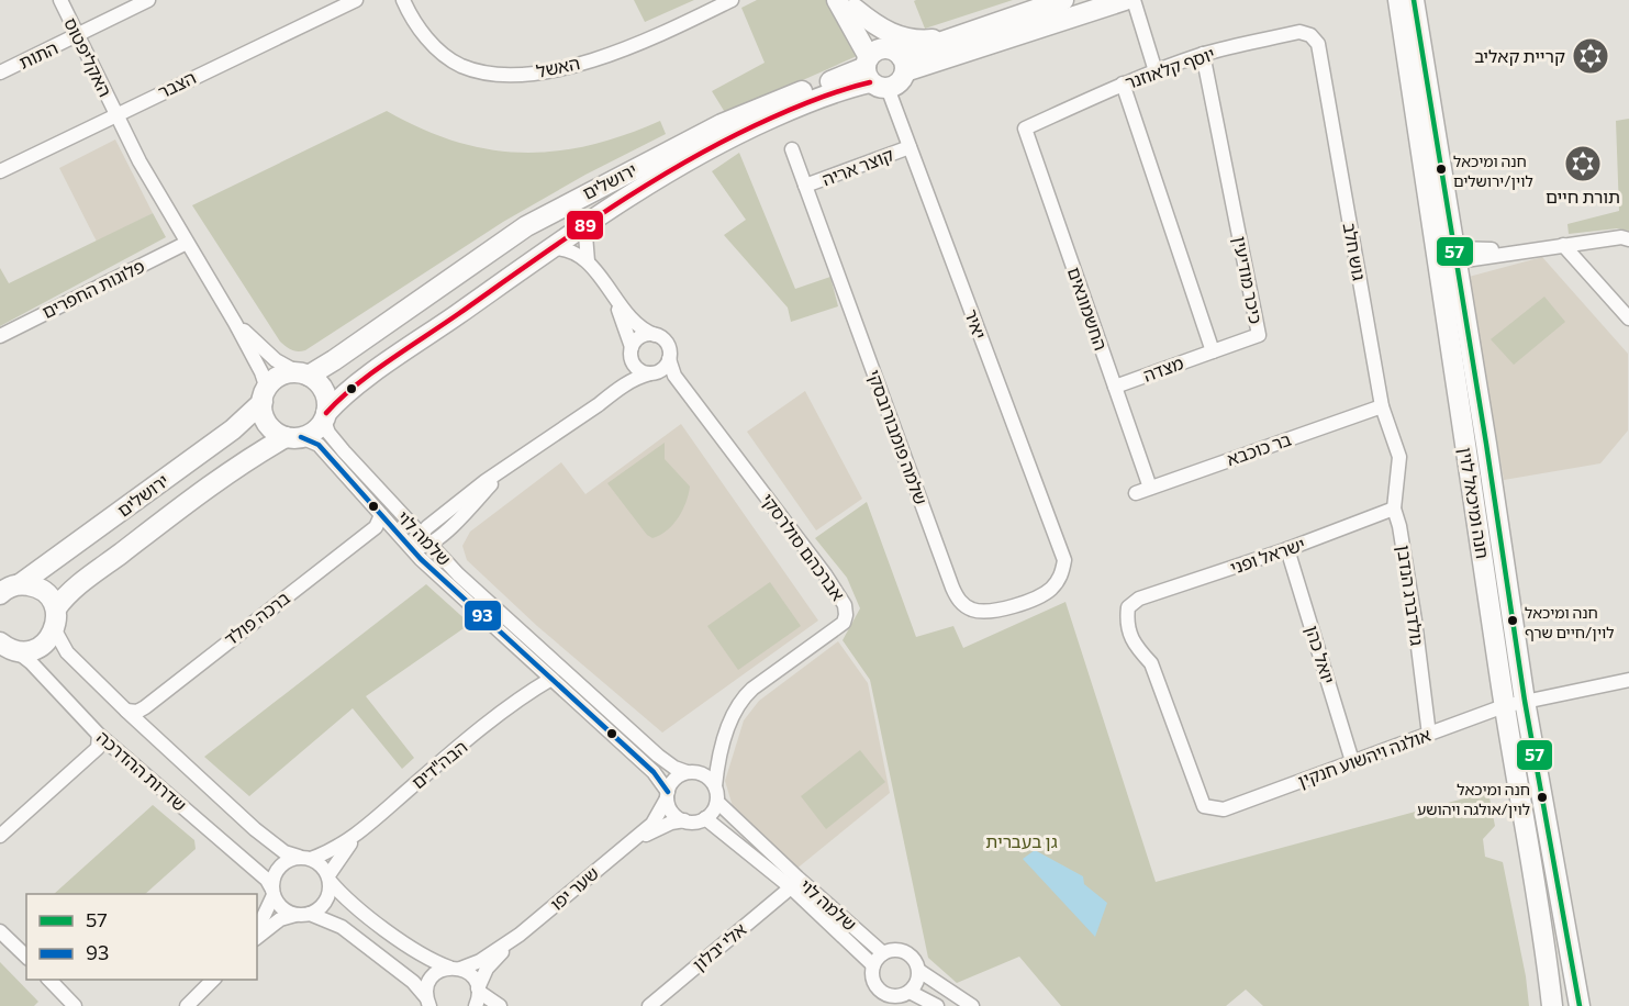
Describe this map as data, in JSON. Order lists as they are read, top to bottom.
{
  "streets": {
    "street": [
      "התות",
      "האקליפטוס",
      "האשל",
      "יוסף קלאוזנר",
      "הצבר",
      "קוצר אריה",
      "ירושלים",
      "גוש חלב",
      "כיכר מודיעין",
      "פלוגות החפרים",
      "החשמונאים",
      "יאיר",
      "מצדה",
      "שלמה פומבורובסקי",
      "בר כוכבא",
      "חנה ומיכאל לוין",
      "שלמה לוי",
      "אברכהם סולרסקי",
      "ישראל ופני",
      "גולדברג הנדבן",
      "ברכה פולד",
      "יואל כהן",
      "אולגה ויהשוע חנקין",
      "הבה\"דים",
      "שדרות ההדרכה",
      "שער יפו",
      "אלי יבלון"
    ]
  },
  "crossings": [
    ["התות", "האקליפטוס"],
    ["האקליפטוס", "הצבר"],
    ["יוסף קלאוזנר", "גוש חלב"],
    ["יוסף קלאוזנר", "כיכר מודיעין"],
    ["יוסף קלאוזנר", "החשמונאים"],
    ["קוצר אריה", "יאיר"],
    ["קוצר אריה", "שלמה פומבורובסקי"],
    ["ירושלים", "יאיר"],
    ["ירושלים", "שלמה לוי"],
    ["גוש חלב", "בר כוכבא"],
    ["גוש חלב", "גולדברג הנדבן"],
    ["כיכר מודיעין", "מצדה"],
    ["החשמונאים", "מצדה"],
    ["החשמונאים", "בר כוכבא"],
    ["יאיר", "שלמה פומבורובסקי"],
    ["חנה ומיכאל לוין", "אולגה ויהשוע חנקין"],
    ["שלמה לוי", "אברכהם סולרסקי"],
    ["שלמה לוי", "ברכה פולד"],
    ["שלמה לוי", "הבה\"דים"],
    ["שלמה לוי", "שער יפו"],
    ["שלמה לוי", "אלי יבלון"],
    ["אברכהם סולרסקי", "שער יפו"],
    ["ישראל ופני", "גולדברג הנדבן"],
    ["ישראל ופני", "יואל כהן"],
    ["ישראל ופני", "אולגה ויהשוע חנקין"],
    ["גולדברג הנדבן", "אולגה ויהשוע חנקין"],
    ["ברכה פולד", "שדרות ההדרכה"],
    ["יואל כהן", "אולגה ויהשוע חנקין"],
    ["הבה\"דים", "שדרות ההדרכה"]
  ],
  "parks": ["גן בעברית"],
  "places": {
    "synagogue": ["קריית קאליב", "תורת חיים"],
    "other": ["חנה ומיכאל לוין/ירושלים", "חנה ומיכאל לוין/חיים שרף", "חנה ומיכאל לוין/אולגה ויהושע"]
  },
  "lines": ["transit line 57", "transit line 89", "transit line 93"],
  "legend": ["57", "93"]
}
